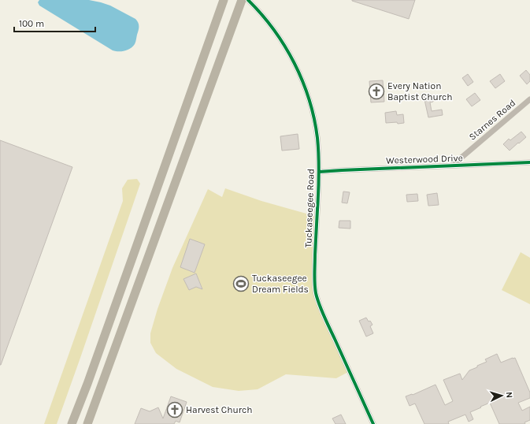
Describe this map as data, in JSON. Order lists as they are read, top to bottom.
{
  "streets": {
    "street": ["Starnes Road", "Westerwood Drive", "Tuckaseegee Road"]
  },
  "crossings": [
    ["Starnes Road", "Westerwood Drive"],
    ["Westerwood Drive", "Tuckaseegee Road"]
  ],
  "places": {
    "church": ["Every Nation Baptist Church", "Harvest Church"],
    "sports": ["Tuckaseegee Dream Fields"]
  },
  "scale_bar": "100 m",
  "north": "right"
}
